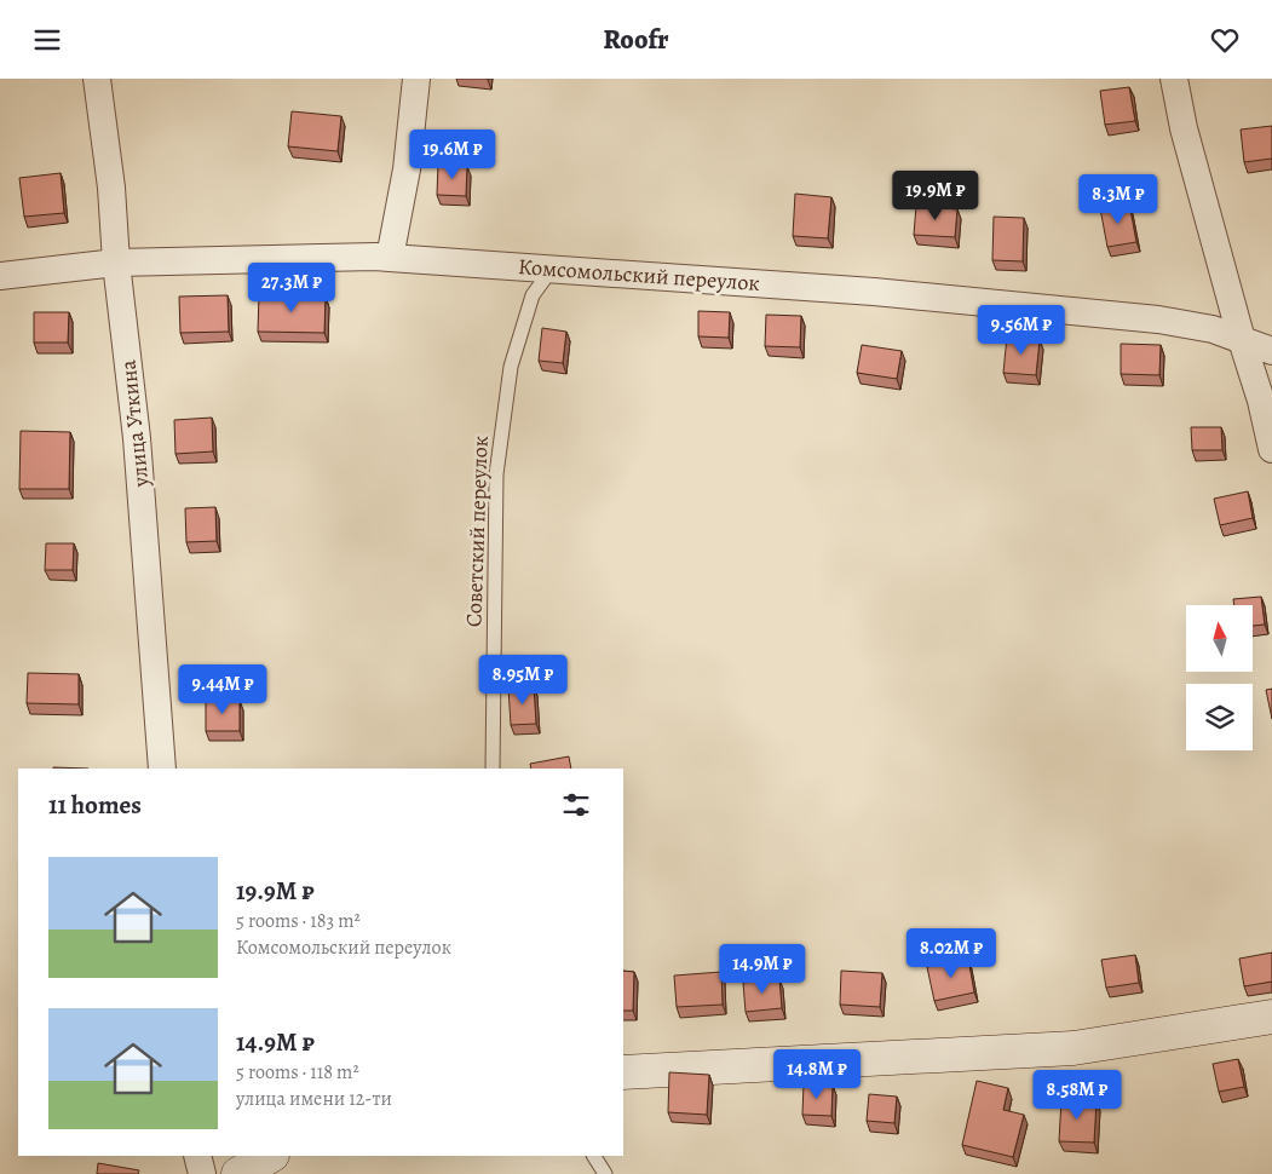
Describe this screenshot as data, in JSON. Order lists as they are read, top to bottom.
{
  "streets": {
    "street": ["Комсомольский переулок", "улица Уткина"],
    "lane": ["Советский переулок"]
  },
  "crossings": [
    ["Комсомольский переулок", "улица Уткина"],
    ["Комсомольский переулок", "Советский переулок"]
  ],
  "north": "top",
  "page": {
    "header": "Roofr",
    "price": [
      "19.6M ₽",
      "19.9M ₽",
      "8.3M ₽",
      "27.3M ₽",
      "9.56M ₽",
      "8.95M ₽",
      "9.44M ₽",
      "8.02M ₽",
      "14.9M ₽",
      "14.8M ₽",
      "8.58M ₽"
    ],
    "heading": "11 homes",
    "list": [
      {
        "name": "19.9M ₽",
        "note": "5 rooms · 183 m² · Комсомольский переулок"
      },
      {
        "name": "14.9M ₽",
        "note": "5 rooms · 118 m² · улица имени 12-ти"
      }
    ]
  }
}
